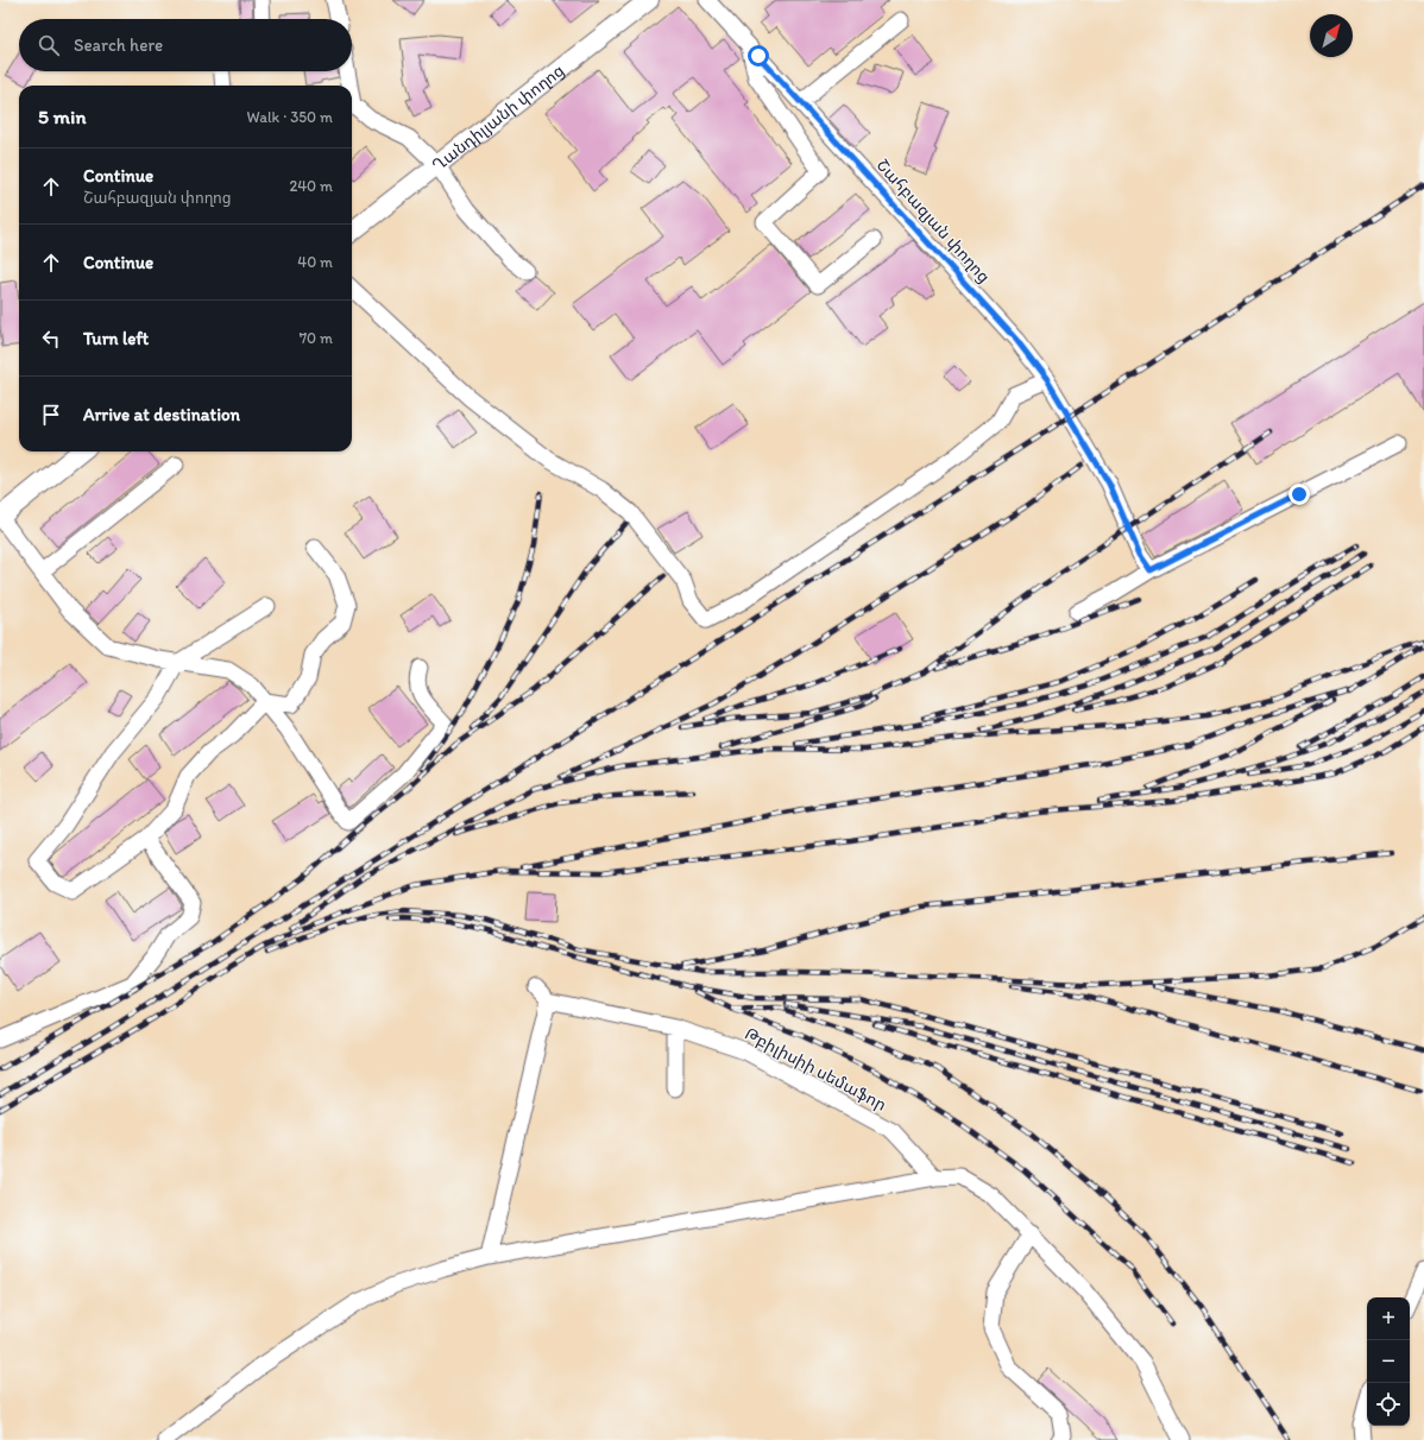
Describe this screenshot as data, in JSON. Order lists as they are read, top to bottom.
{
  "streets": {
    "main road": ["Ղանդիլյանի փողոց"],
    "street": ["Շահբազյան փողոց", "Թբիլիսիի սեմաֆոր"]
  },
  "north": "top right",
  "page": {
    "search": "Search here",
    "heading": ["5 min", "Walk · 350 m"],
    "list": [
      ["Continue", "Շահբազյան փողոց", "240 m"],
      ["Continue", "40 m"],
      ["Turn left", "70 m"],
      "Arrive at destination"
    ],
    "map_buttons": ["+", "−"]
  }
}
